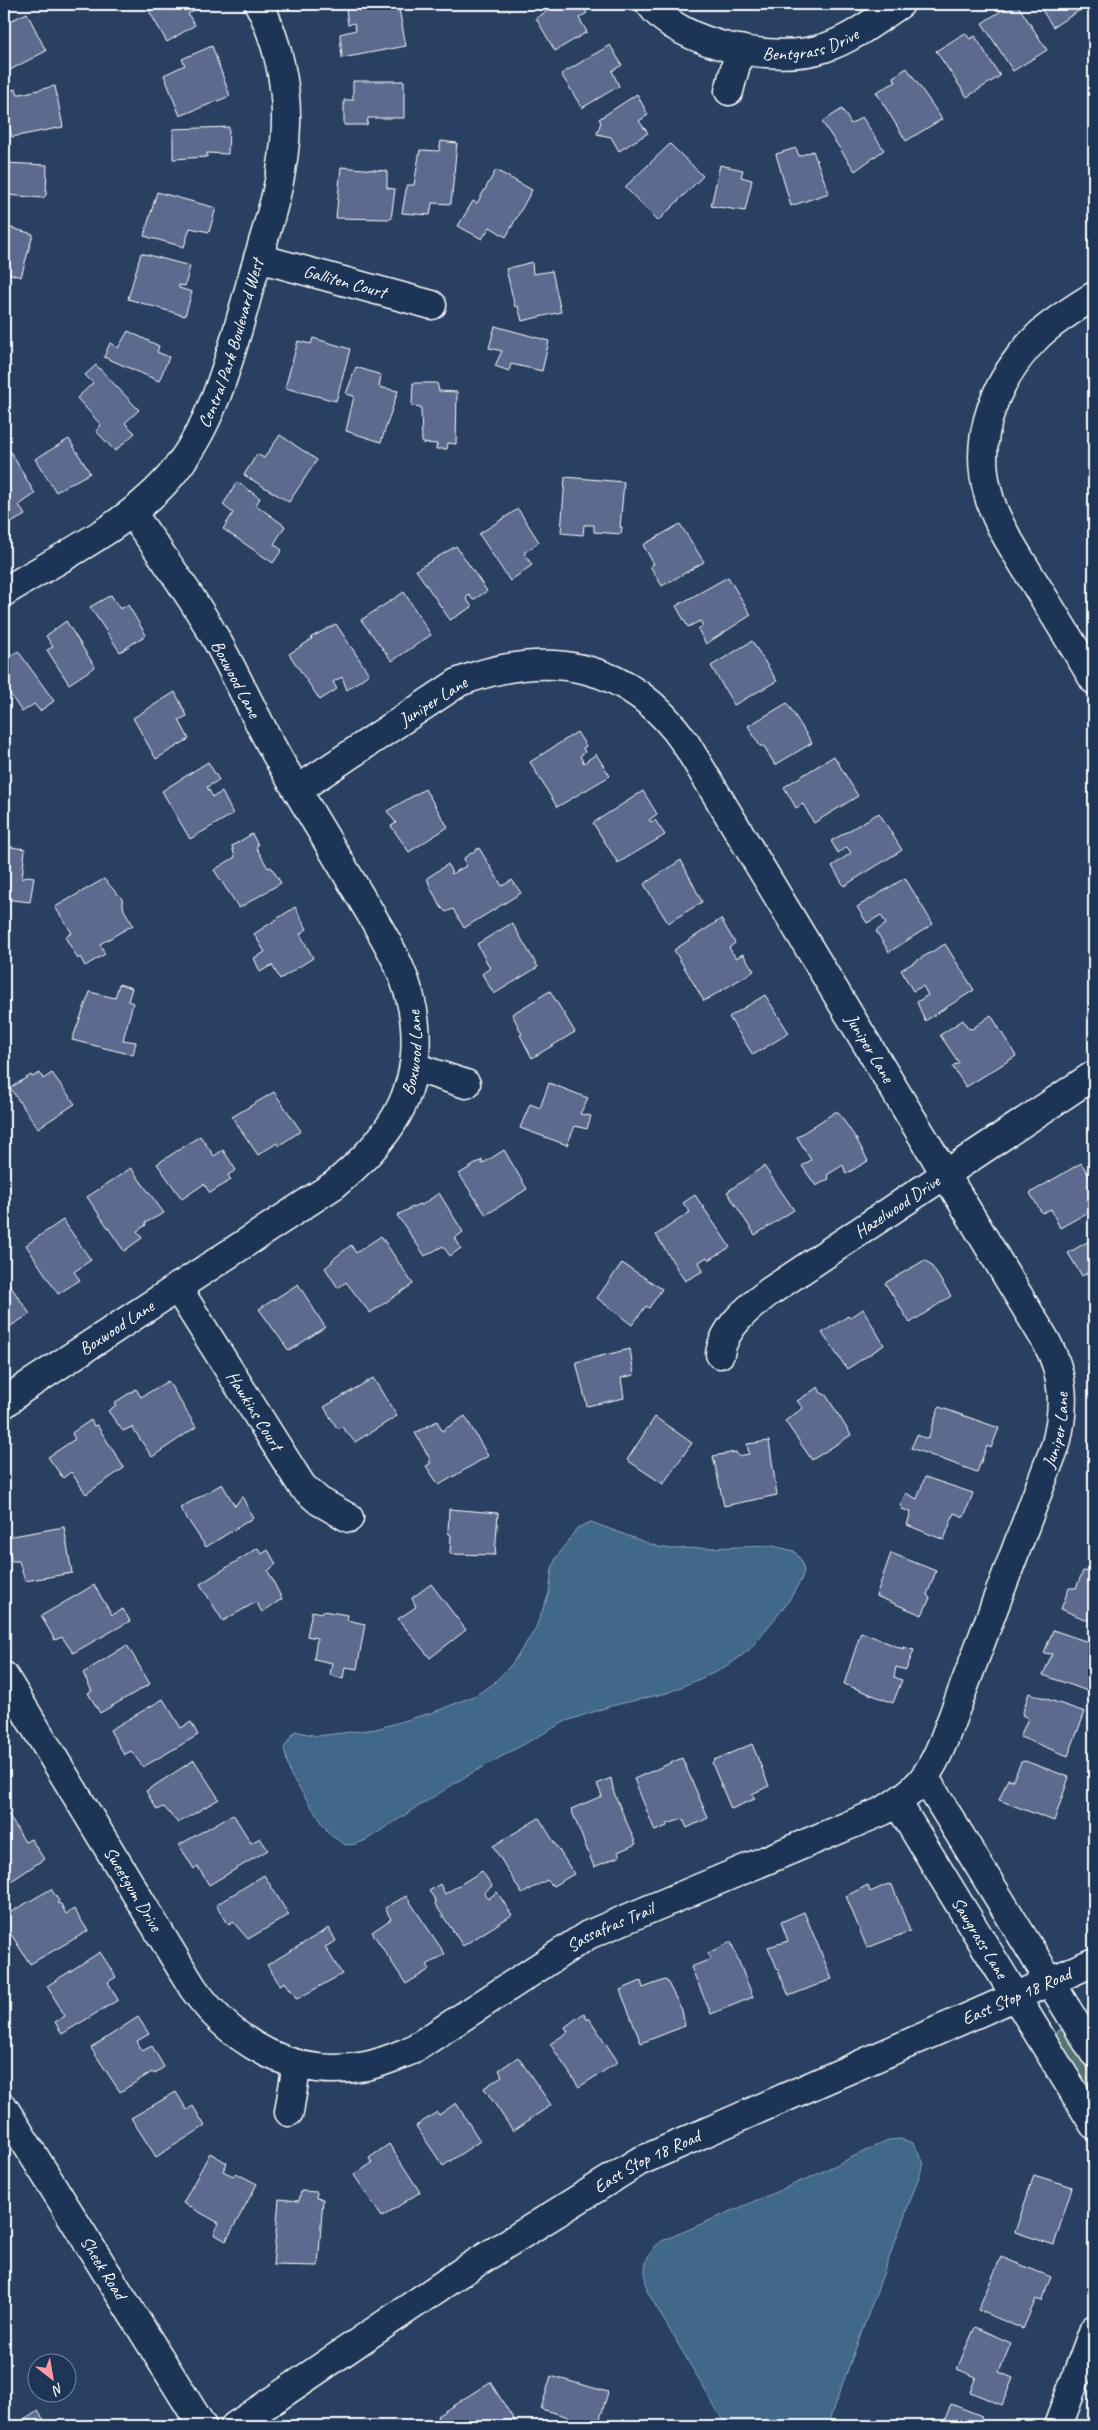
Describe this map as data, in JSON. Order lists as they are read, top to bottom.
{
  "streets": {
    "street": [
      "Bentgrass Drive",
      "Galliten Court",
      "Central Park Boulevard West",
      "Boxwood Lane",
      "Juniper Lane",
      "Hazelwood Drive",
      "Hawkins Court",
      "Sweetgum Drive",
      "Sassafras Trail",
      "Sawgrass Lane",
      "East Stop 18 Road",
      "Sheek Road"
    ]
  },
  "crossings": [
    ["Galliten Court", "Central Park Boulevard West"],
    ["Central Park Boulevard West", "Boxwood Lane"],
    ["Boxwood Lane", "Juniper Lane"],
    ["Boxwood Lane", "Hawkins Court"],
    ["Juniper Lane", "Hazelwood Drive"],
    ["Juniper Lane", "Sassafras Trail"],
    ["Juniper Lane", "Sawgrass Lane"],
    ["Sweetgum Drive", "Sassafras Trail"],
    ["Sassafras Trail", "Sawgrass Lane"],
    ["Sawgrass Lane", "East Stop 18 Road"]
  ],
  "north": "bottom right"
}
